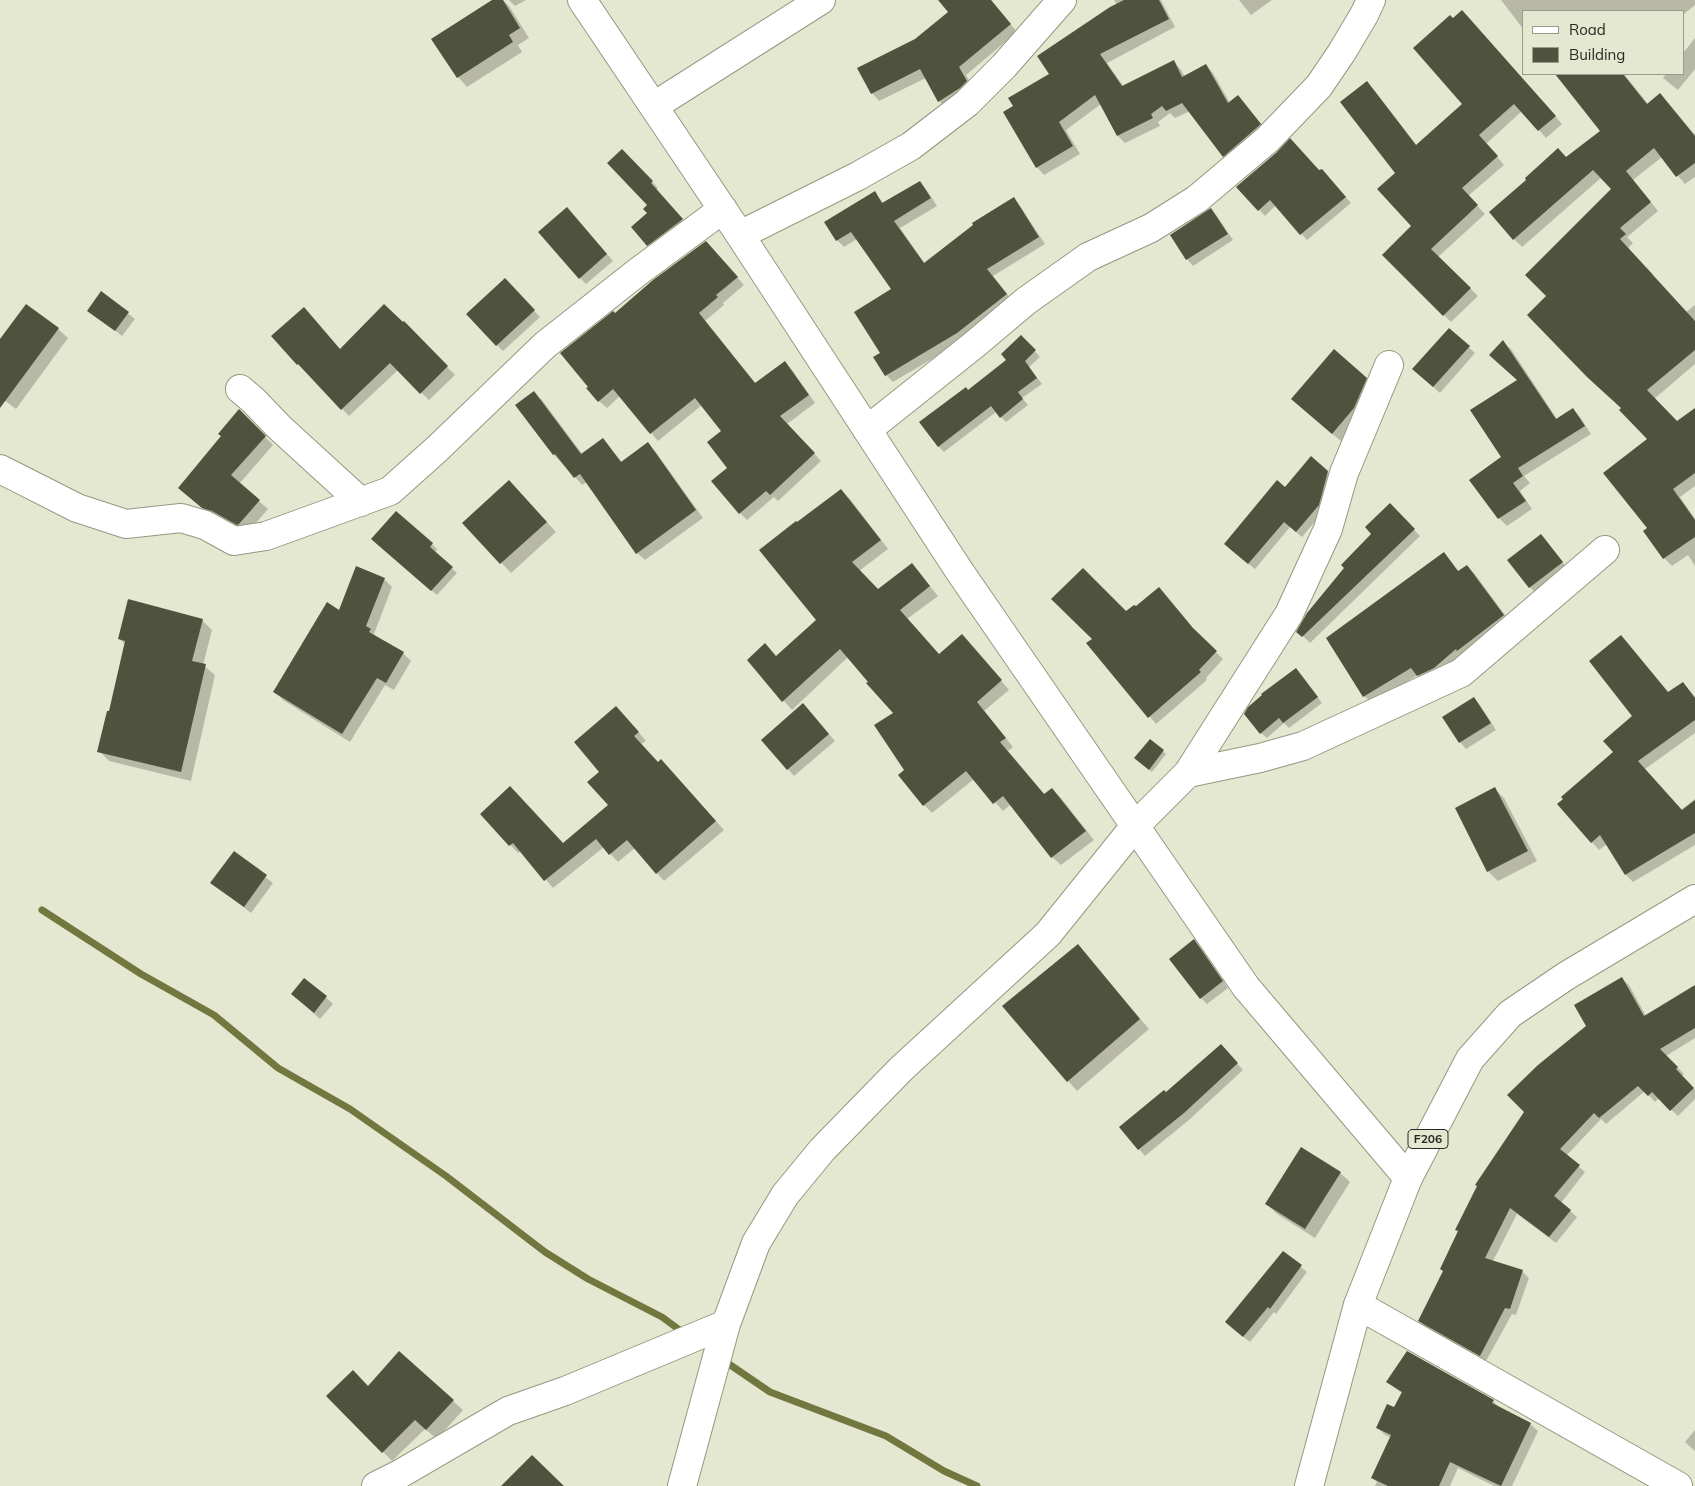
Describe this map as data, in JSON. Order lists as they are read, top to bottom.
{
  "streets": {
    "street": ["F206"]
  },
  "legend": ["Road", "Building"]
}
